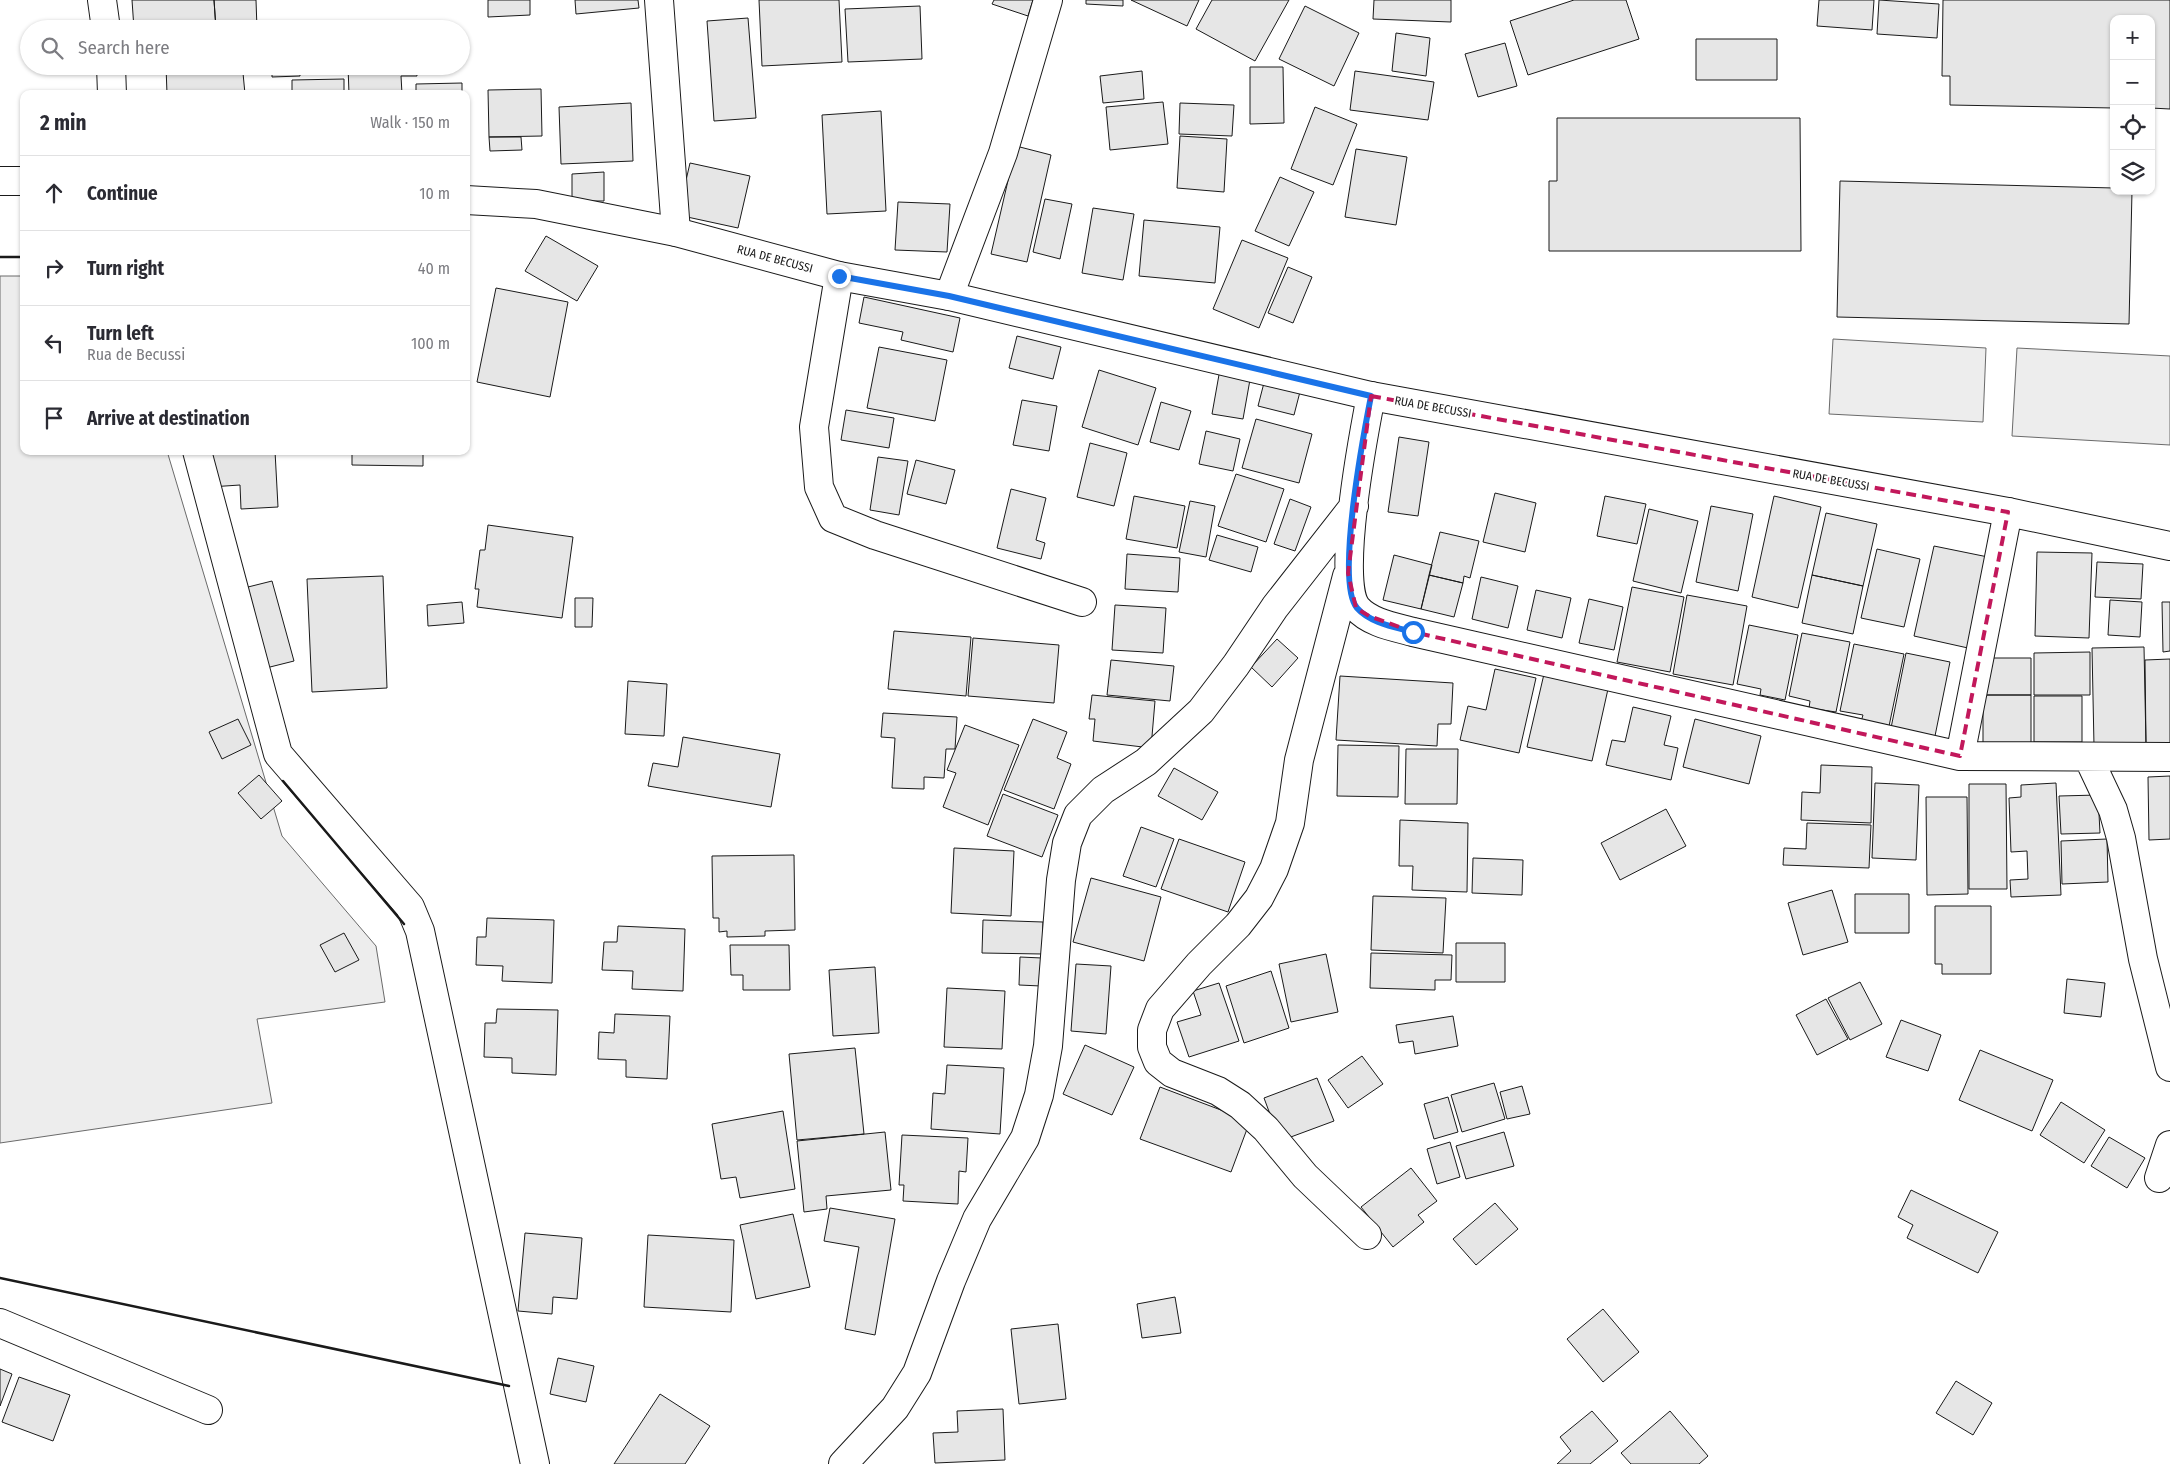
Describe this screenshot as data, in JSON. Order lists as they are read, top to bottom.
{
  "streets": {
    "street": ["RUA DE BECUSSI"]
  },
  "page": {
    "map_buttons": ["+", "−"],
    "search": "Search here",
    "heading": ["2 min", "Walk · 150 m"],
    "list": [
      ["Continue", "10 m"],
      ["Turn right", "40 m"],
      ["Turn left", "Rua de Becussi", "100 m"],
      "Arrive at destination"
    ]
  }
}
